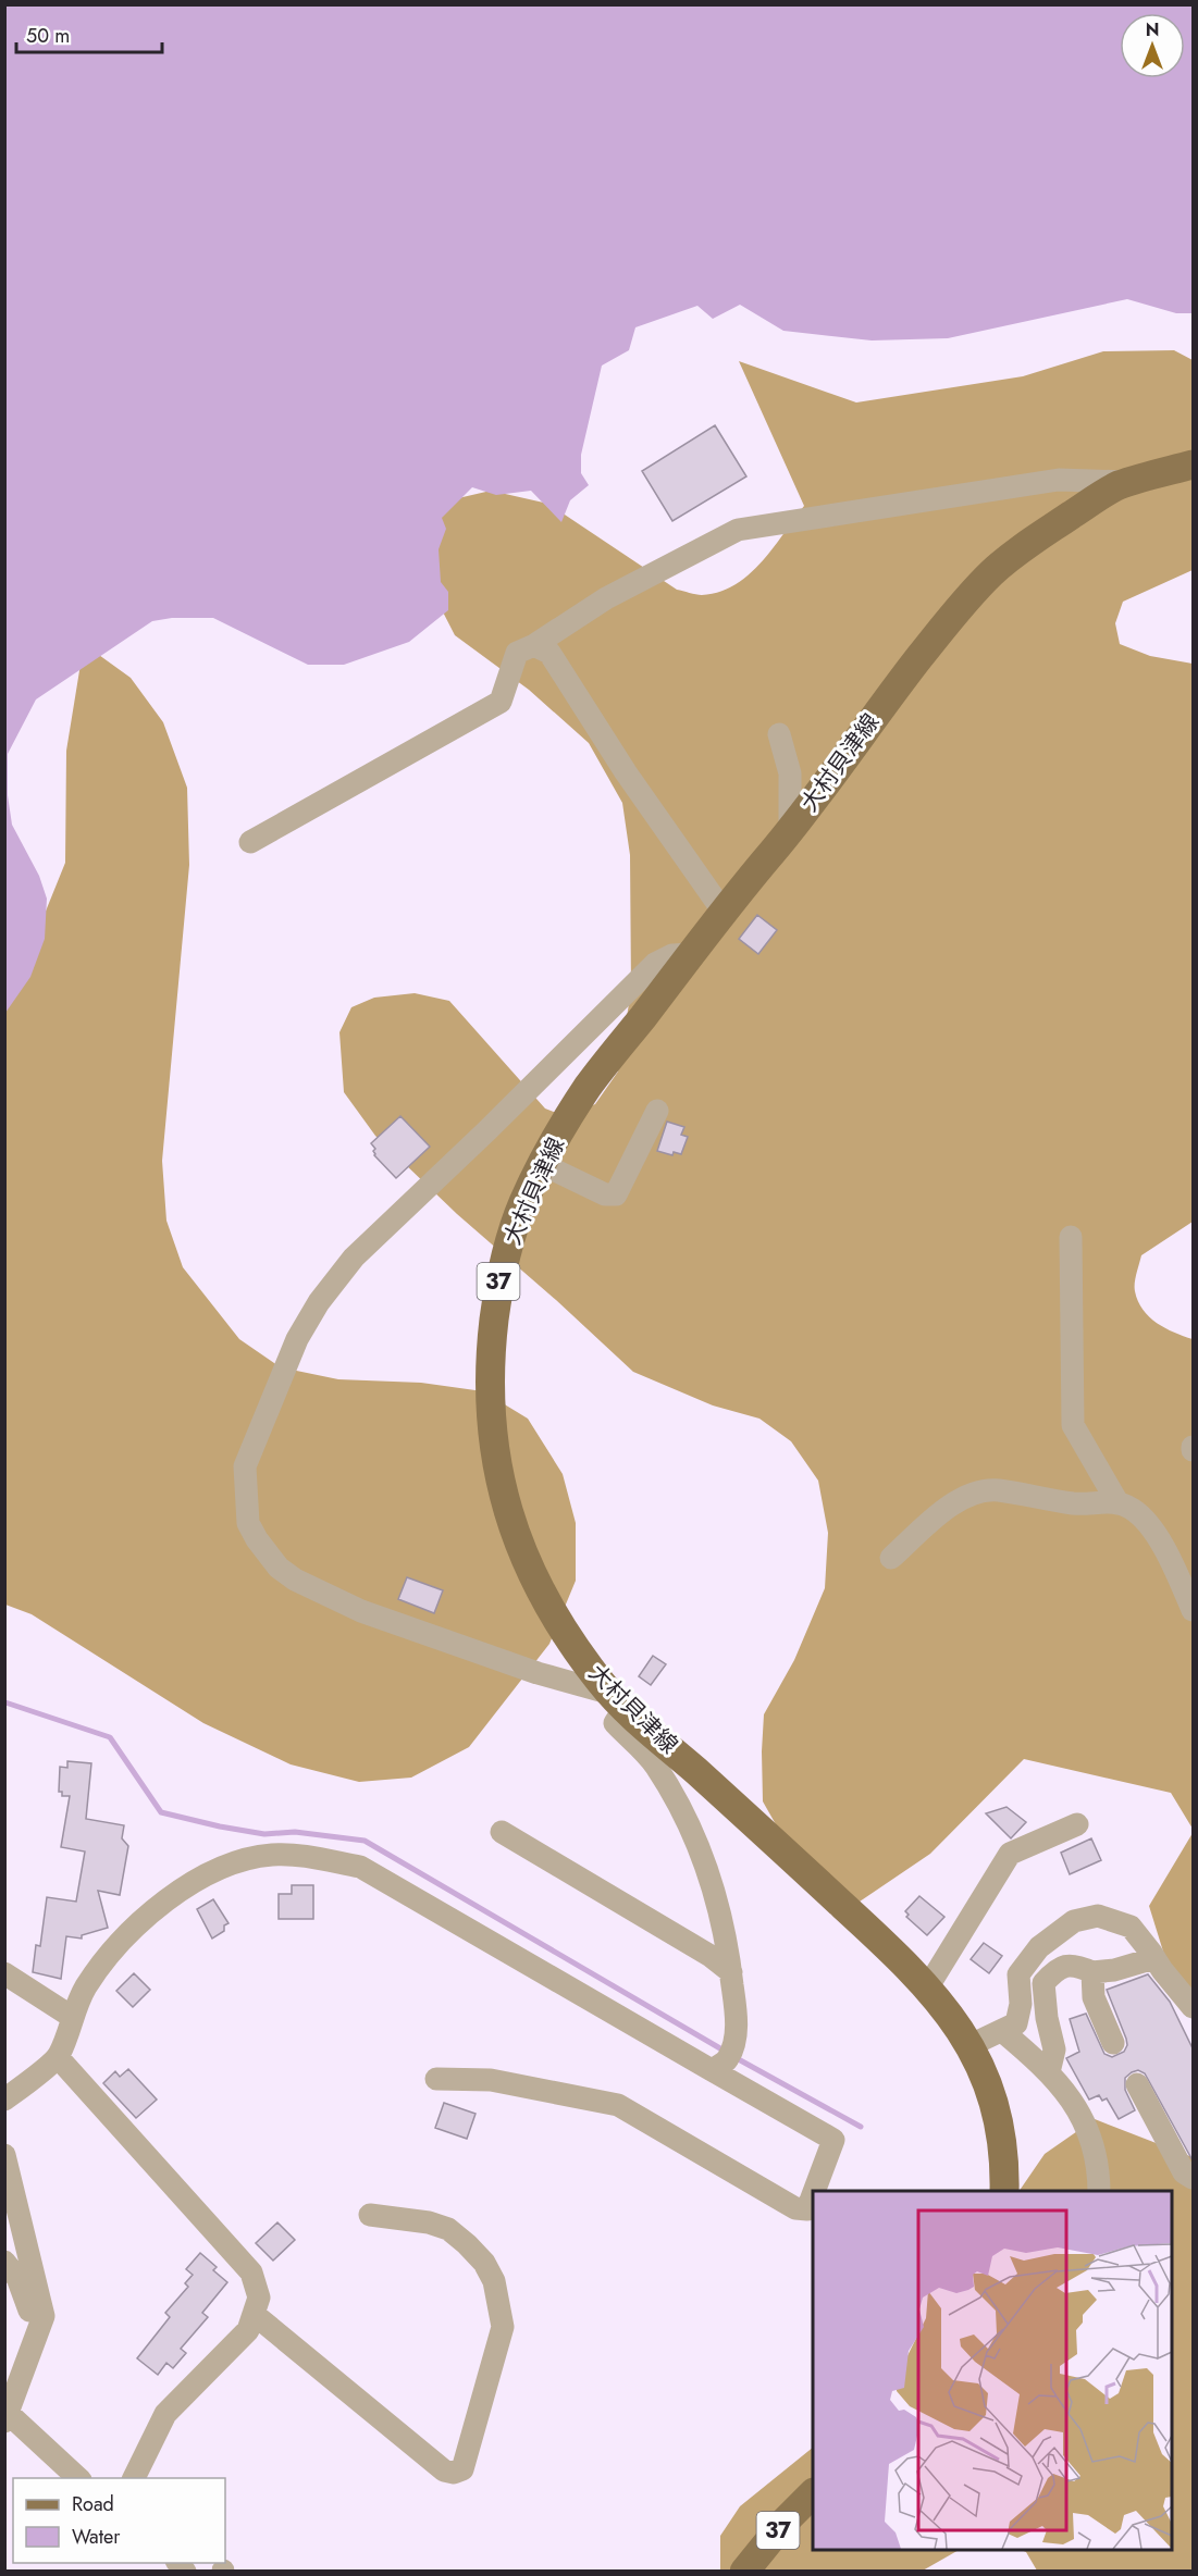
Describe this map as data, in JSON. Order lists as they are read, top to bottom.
{
  "streets": {
    "main road": ["大村貝津線", "37"]
  },
  "legend": ["Road", "Water"],
  "scale_bar": "50 m",
  "north": "top"
}
